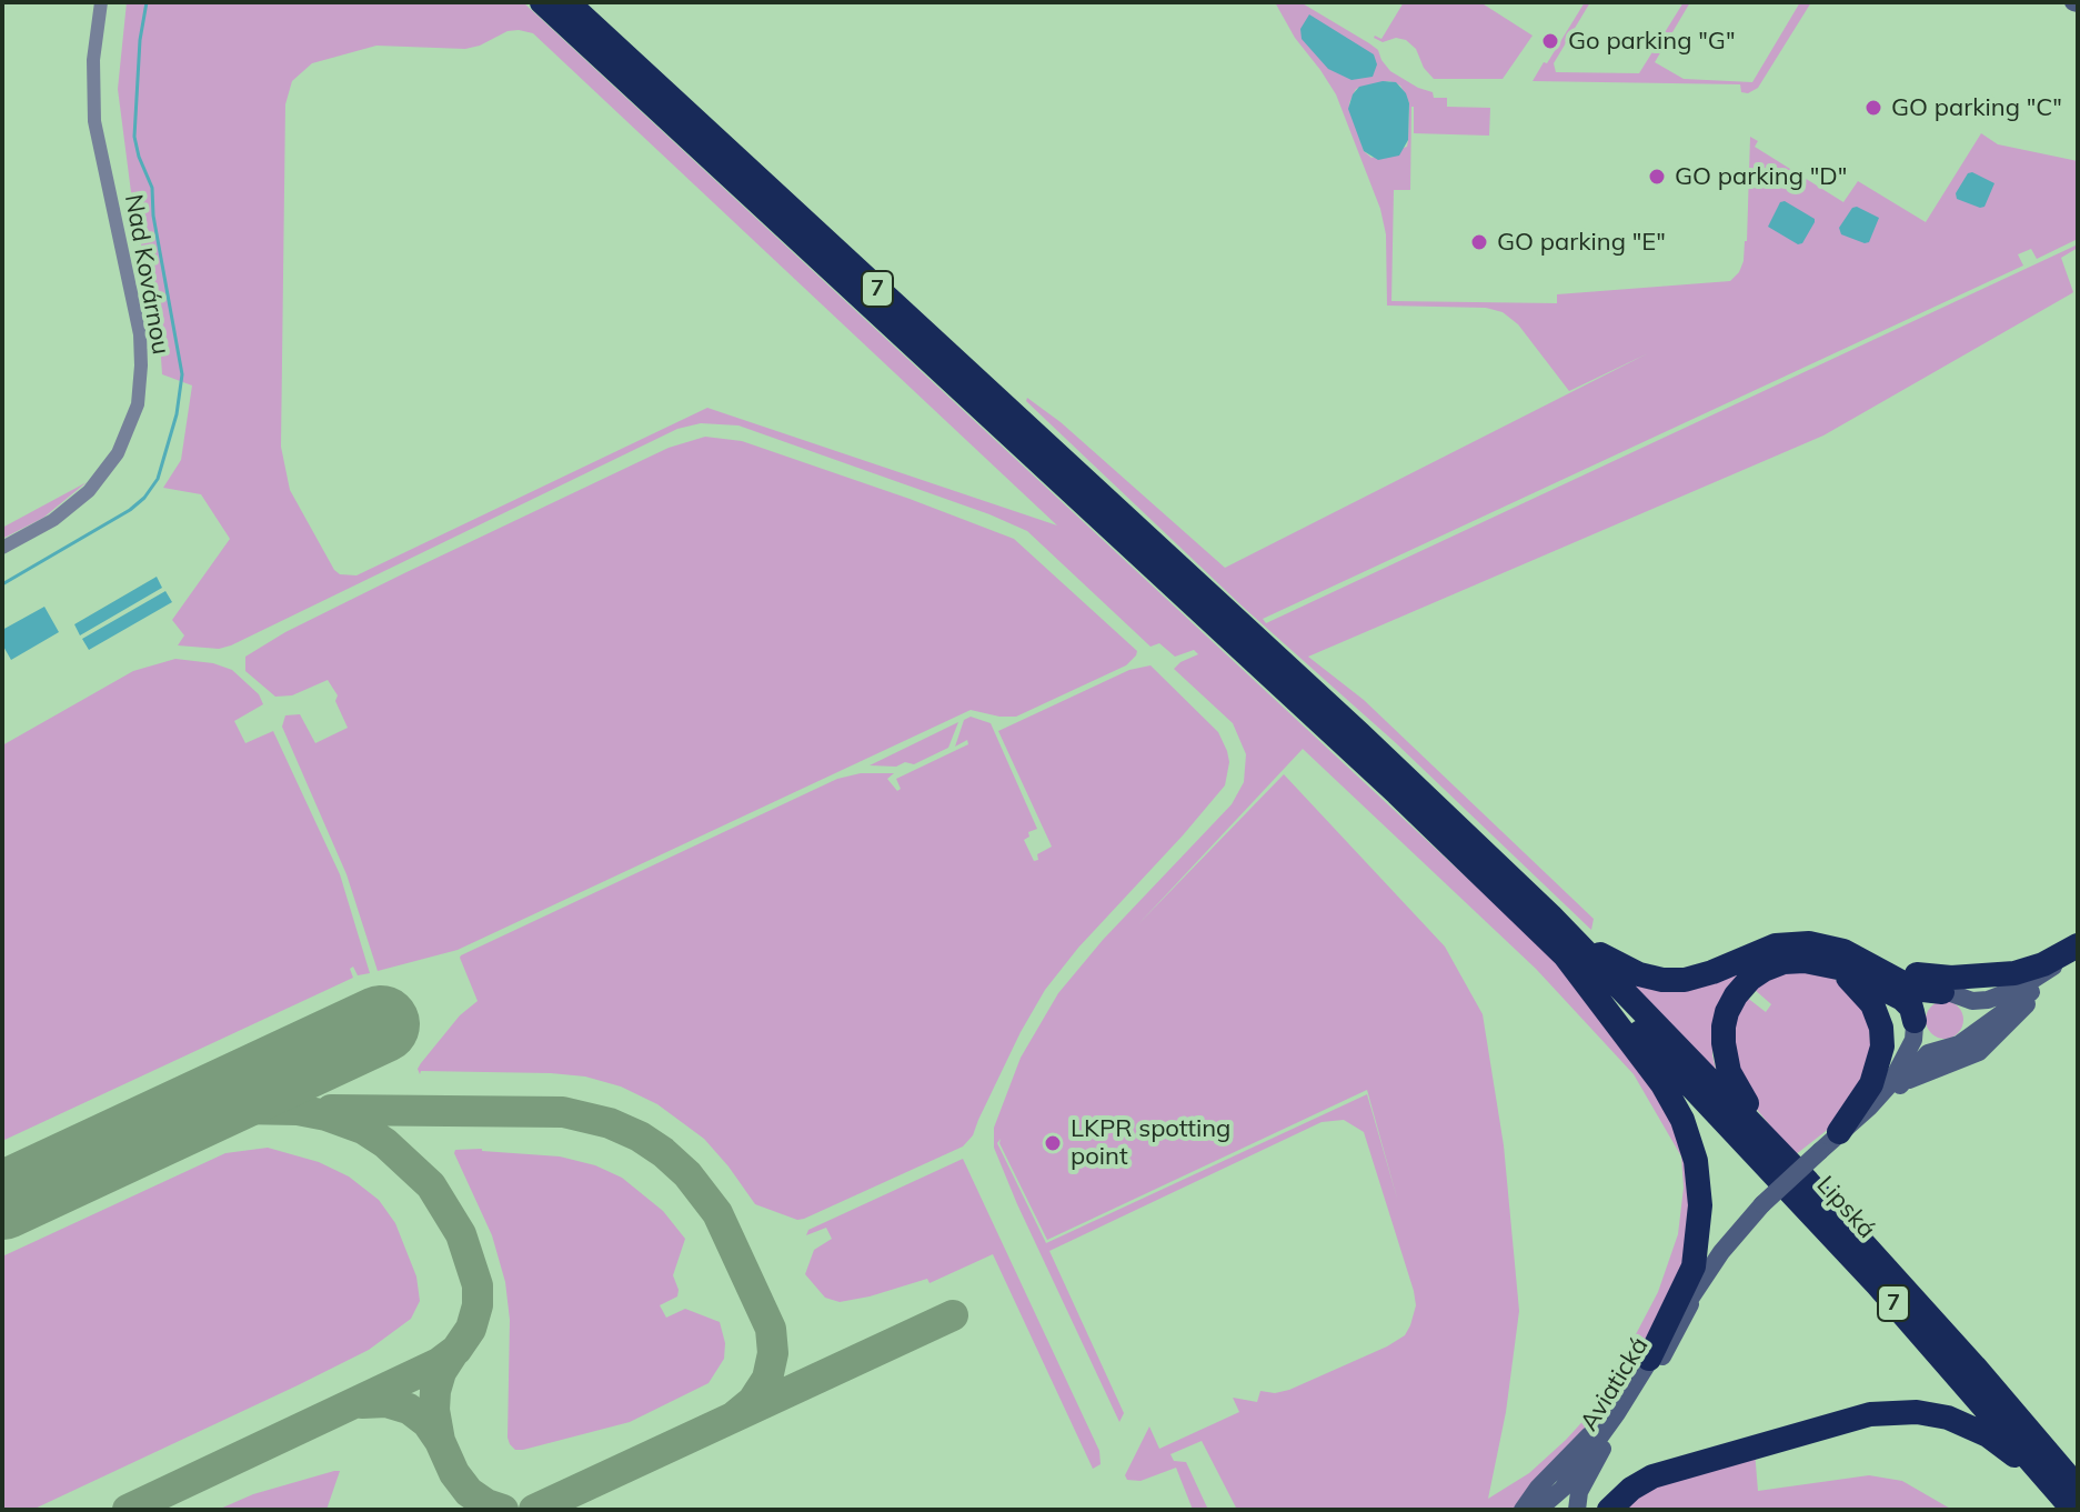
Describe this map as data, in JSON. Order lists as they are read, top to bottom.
{
  "streets": {
    "highway": ["7", "Lipská"],
    "main road": ["Aviatická"],
    "street": ["Nad Kovárnou"]
  },
  "crossings": [
    ["7", "Lipská"]
  ],
  "places": [
    "Go parking \"G\"",
    "GO parking \"C\"",
    "GO parking \"D\"",
    "GO parking \"E\"",
    "LKPR spotting point"
  ]
}
